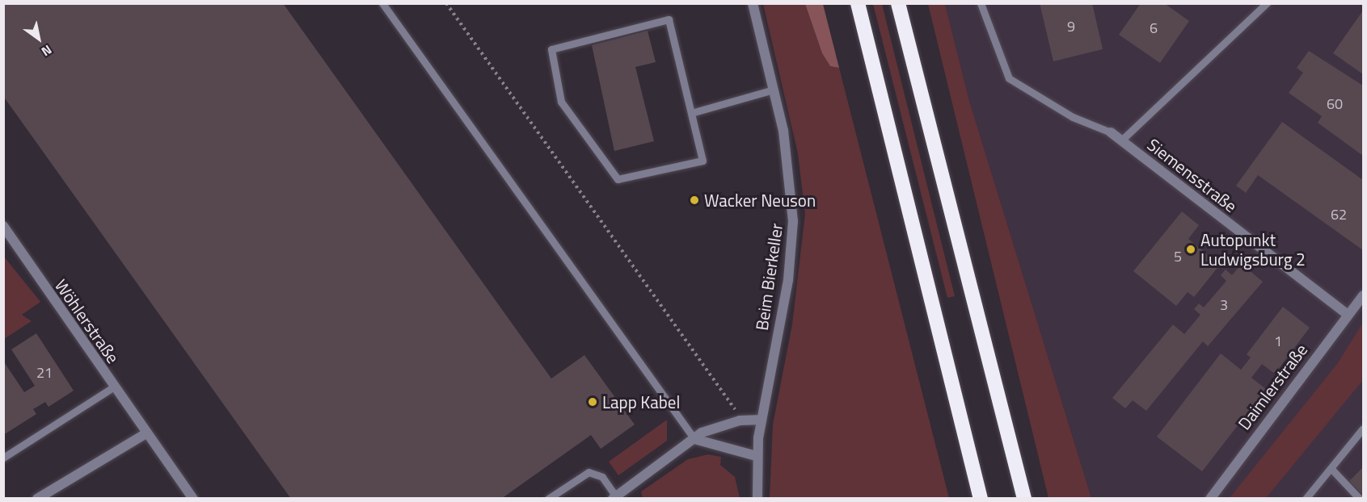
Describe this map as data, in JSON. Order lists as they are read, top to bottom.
{
  "streets": {
    "street": [
      "Siemensstraße",
      "Beim Bierkeller",
      "Wöhlerstraße",
      "Daimlerstraße"
    ]
  },
  "crossings": [
    ["Siemensstraße", "Daimlerstraße"]
  ],
  "places": ["Wacker Neuson", "Autopunkt Ludwigsburg 2", "Lapp Kabel"],
  "house_numbers": [
    "9",
    "6",
    "60",
    "62",
    "5",
    "3",
    "1",
    "21"
  ],
  "north": "bottom right"
}
